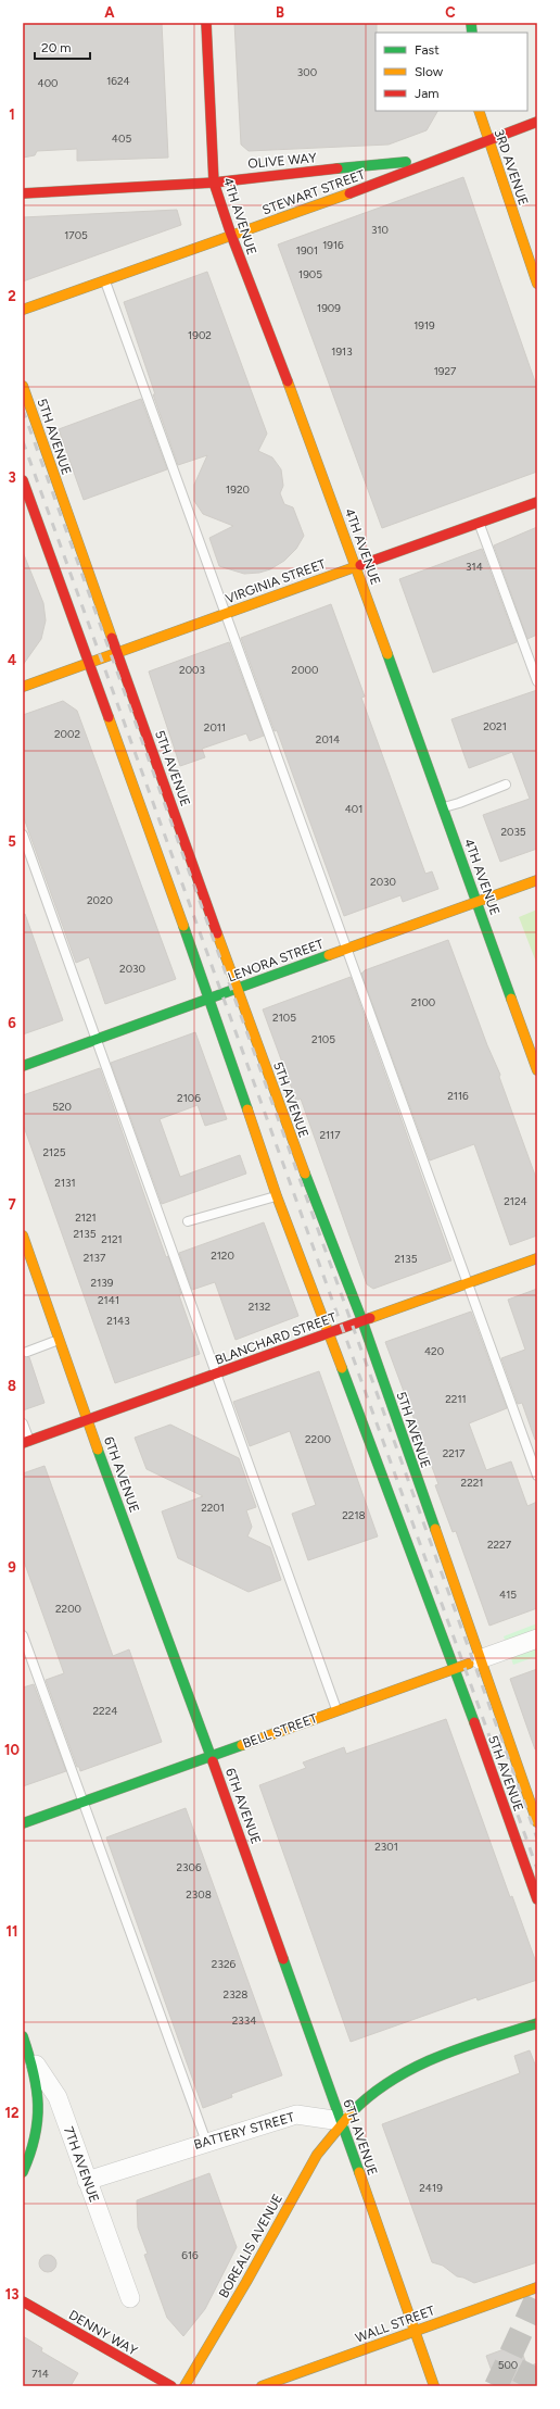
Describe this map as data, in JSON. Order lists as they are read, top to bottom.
{
  "streets": {
    "main road": [
      "OLIVE WAY",
      "3RD AVENUE",
      "STEWART STREET",
      "4TH AVENUE",
      "5TH AVENUE",
      "VIRGINIA STREET",
      "LENORA STREET",
      "BLANCHARD STREET",
      "6TH AVENUE",
      "BELL STREET",
      "7TH AVENUE",
      "BOREALIS AVENUE",
      "WALL STREET",
      "DENNY WAY"
    ],
    "street": ["BATTERY STREET"]
  },
  "crossings": [
    ["OLIVE WAY", "STEWART STREET"],
    ["OLIVE WAY", "4TH AVENUE"],
    ["3RD AVENUE", "STEWART STREET"],
    ["STEWART STREET", "4TH AVENUE"],
    ["4TH AVENUE", "VIRGINIA STREET"],
    ["4TH AVENUE", "LENORA STREET"],
    ["5TH AVENUE", "VIRGINIA STREET"],
    ["5TH AVENUE", "LENORA STREET"],
    ["5TH AVENUE", "BLANCHARD STREET"],
    ["5TH AVENUE", "BELL STREET"],
    ["BLANCHARD STREET", "6TH AVENUE"],
    ["6TH AVENUE", "BELL STREET"],
    ["6TH AVENUE", "BATTERY STREET"],
    ["6TH AVENUE", "BOREALIS AVENUE"],
    ["6TH AVENUE", "WALL STREET"],
    ["BATTERY STREET", "7TH AVENUE"],
    ["BATTERY STREET", "BOREALIS AVENUE"]
  ],
  "house_numbers": [
    "300",
    "1624",
    "400",
    "405",
    "310",
    "1705",
    "1916",
    "1901",
    "1905",
    "1909",
    "1919",
    "1902",
    "1913",
    "1927",
    "1920",
    "314",
    "2003",
    "2000",
    "2021",
    "2011",
    "2002",
    "2014",
    "401",
    "2035",
    "2030",
    "2020",
    "2030",
    "2100",
    "2105",
    "2105",
    "2116",
    "2106",
    "520",
    "2117",
    "2125",
    "2131",
    "2124",
    "2121",
    "2135",
    "2121",
    "2120",
    "2137",
    "2135",
    "2139",
    "2141",
    "2132",
    "2143",
    "420",
    "2211",
    "2200",
    "2217",
    "2221",
    "2201",
    "2218",
    "2227",
    "415",
    "2200",
    "2224",
    "2301",
    "2306",
    "2308",
    "2326",
    "2328",
    "2334",
    "2419",
    "616",
    "500",
    "714"
  ],
  "legend": ["Fast", "Slow", "Jam"],
  "scale_bar": "20 m",
  "grid": {
    "columns": ["A", "B", "C"],
    "rows": [
      "1",
      "2",
      "3",
      "4",
      "5",
      "6",
      "7",
      "8",
      "9",
      "10",
      "11",
      "12",
      "13"
    ]
  }
}
